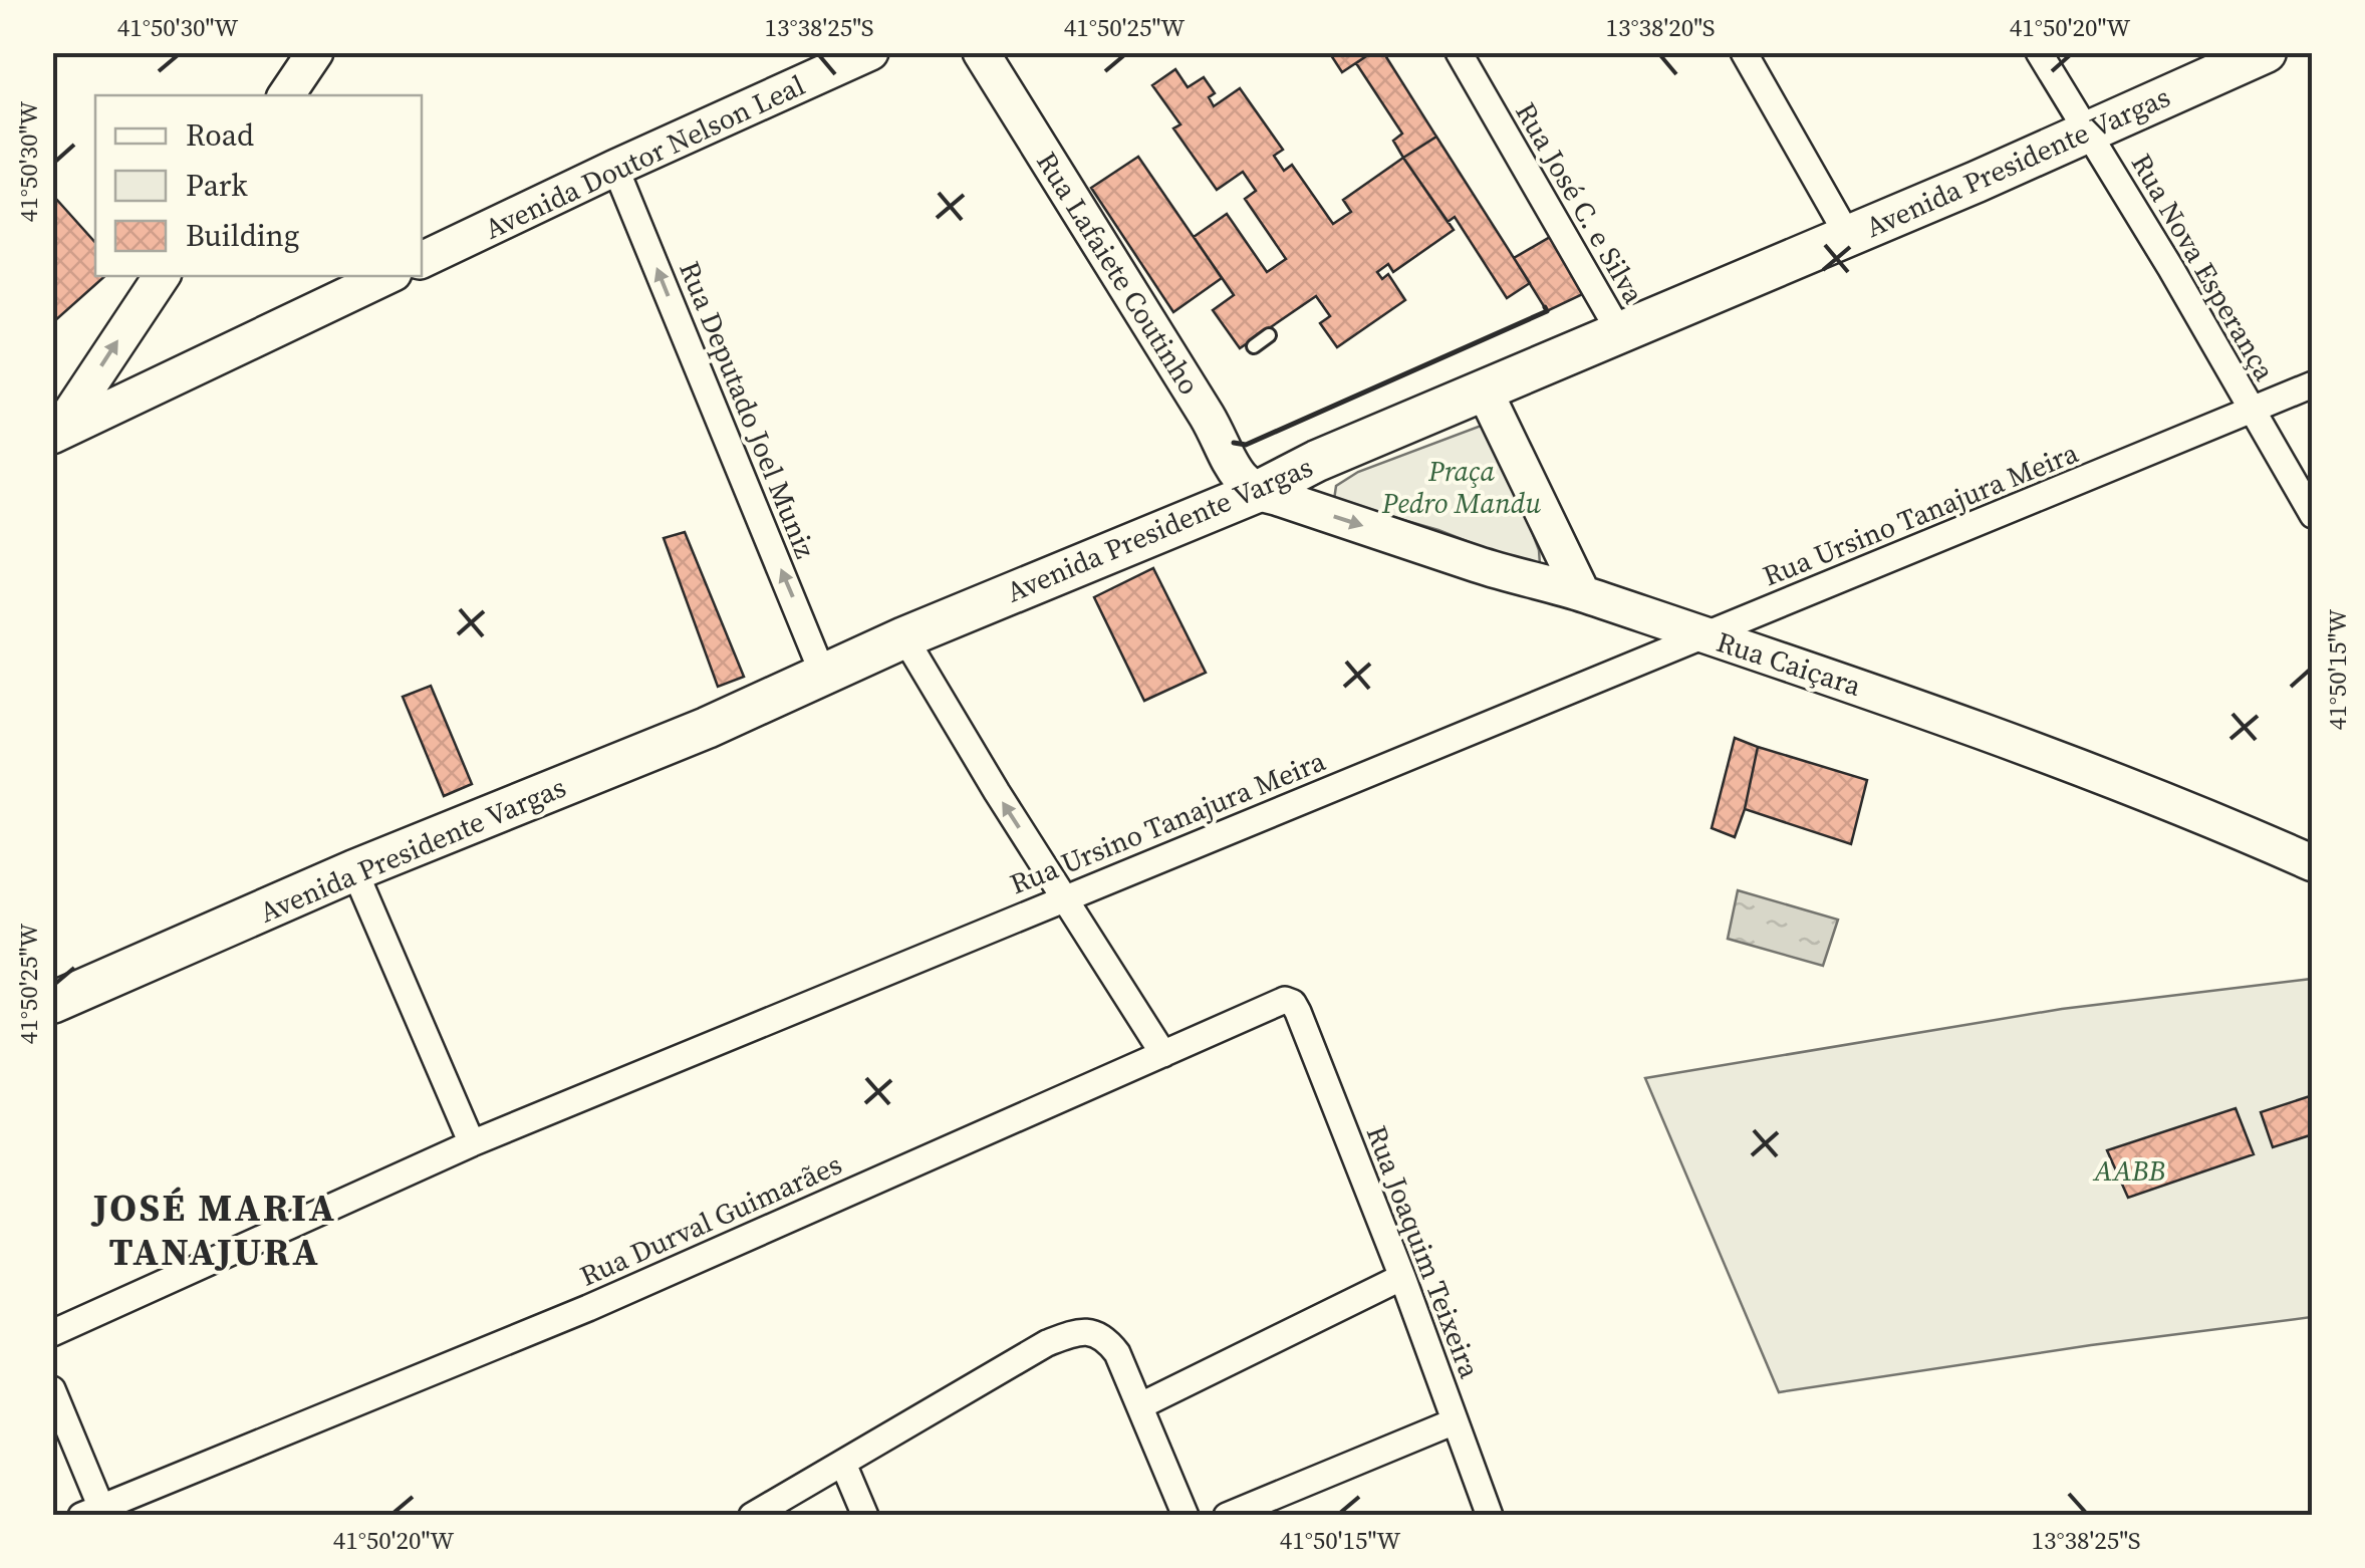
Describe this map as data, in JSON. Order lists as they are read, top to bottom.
{
  "streets": {
    "main road": ["Avenida Presidente Vargas"],
    "street": [
      "Avenida Doutor Nelson Leal",
      "Rua José C. e Silva",
      "Rua Nova Esperança",
      "Rua Lafaiete Coutinho",
      "Rua Deputado Joel Muniz",
      "Rua Ursino Tanajura Meira",
      "Rua Caiçara",
      "Rua Durval Guimarães",
      "Rua Joaquim Teixeira"
    ]
  },
  "crossings": [
    ["Avenida Doutor Nelson Leal", "Rua Deputado Joel Muniz"],
    ["Avenida Presidente Vargas", "Rua José C. e Silva"],
    ["Avenida Presidente Vargas", "Rua Nova Esperança"],
    ["Avenida Presidente Vargas", "Rua Lafaiete Coutinho"],
    ["Avenida Presidente Vargas", "Rua Deputado Joel Muniz"],
    ["Avenida Presidente Vargas", "Rua Caiçara"],
    ["Rua Nova Esperança", "Rua Ursino Tanajura Meira"],
    ["Rua Lafaiete Coutinho", "Rua Caiçara"],
    ["Rua Ursino Tanajura Meira", "Rua Caiçara"],
    ["Rua Durval Guimarães", "Rua Joaquim Teixeira"]
  ],
  "one_way": ["Rua Deputado Joel Muniz"],
  "districts": ["JOSÉ MARIA TANAJURA"],
  "parks": ["Praça Pedro Mandu", "AABB"],
  "legend": ["Road", "Park", "Building"],
  "coordinates": [
    "41°50'30\"W",
    "13°38'25\"S",
    "41°50'25\"W",
    "13°38'20\"S",
    "41°50'20\"W",
    "41°50'15\"W"
  ]
}
